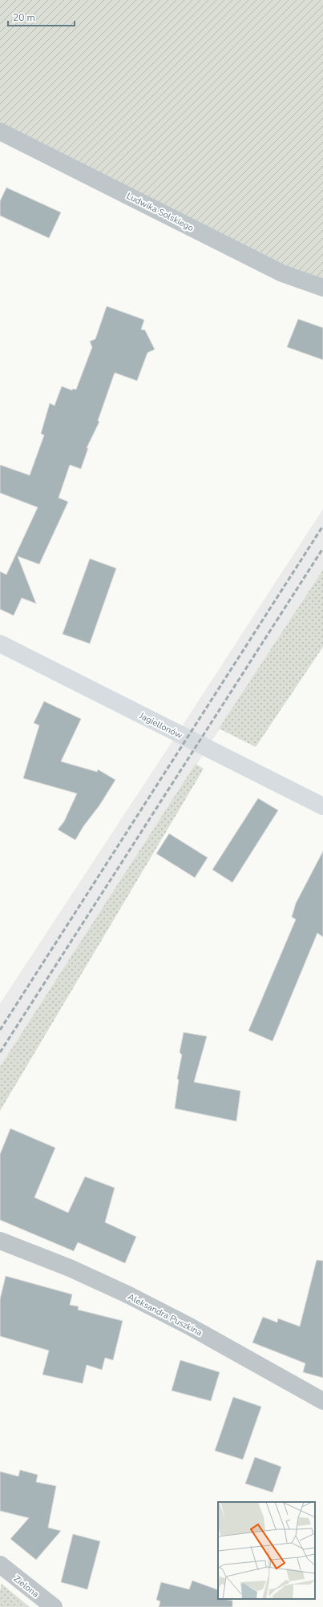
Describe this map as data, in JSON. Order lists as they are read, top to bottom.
{
  "streets": {
    "street": [
      "Ludwika Solskiego",
      "Jagiellonów",
      "Aleksandra Puszkina",
      "Zielona"
    ]
  },
  "scale_bar": "20 m"
}
